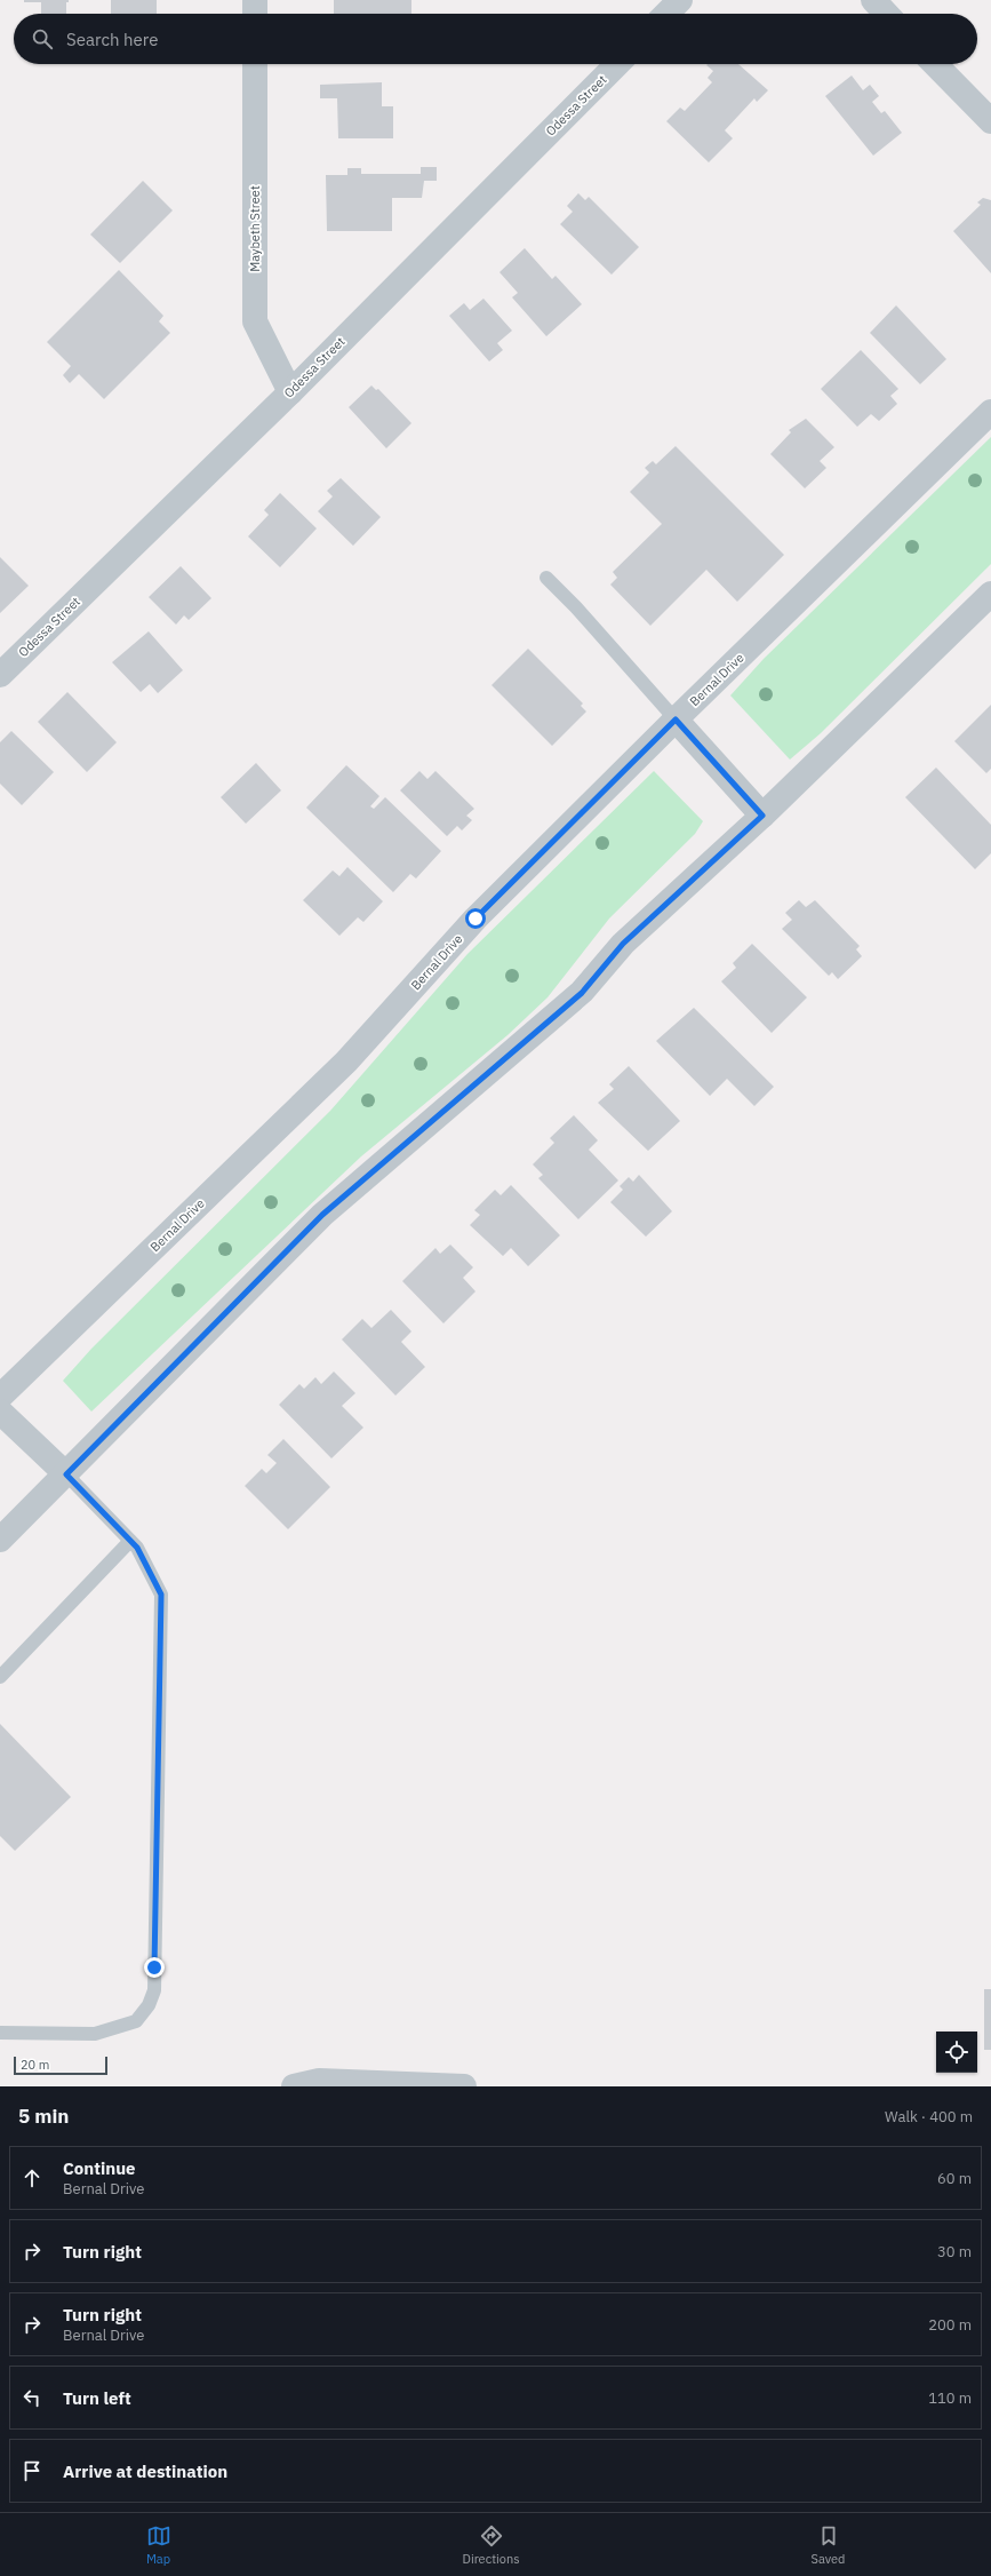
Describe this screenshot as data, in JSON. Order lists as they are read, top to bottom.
{
  "streets": {
    "street": ["Odessa Street", "Maybeth Street", "Bernal Drive"]
  },
  "crossings": [
    ["Odessa Street", "Maybeth Street"]
  ],
  "scale_bar": "20 m",
  "page": {
    "search": "Search here",
    "scale": "20 m",
    "heading": ["5 min", "Walk · 400 m"],
    "list": [
      ["Continue", "Bernal Drive", "60 m"],
      ["Turn right", "30 m"],
      ["Turn right", "Bernal Drive", "200 m"],
      ["Turn left", "110 m"],
      "Arrive at destination"
    ],
    "nav": ["Map", "Directions", "Saved"]
  }
}
